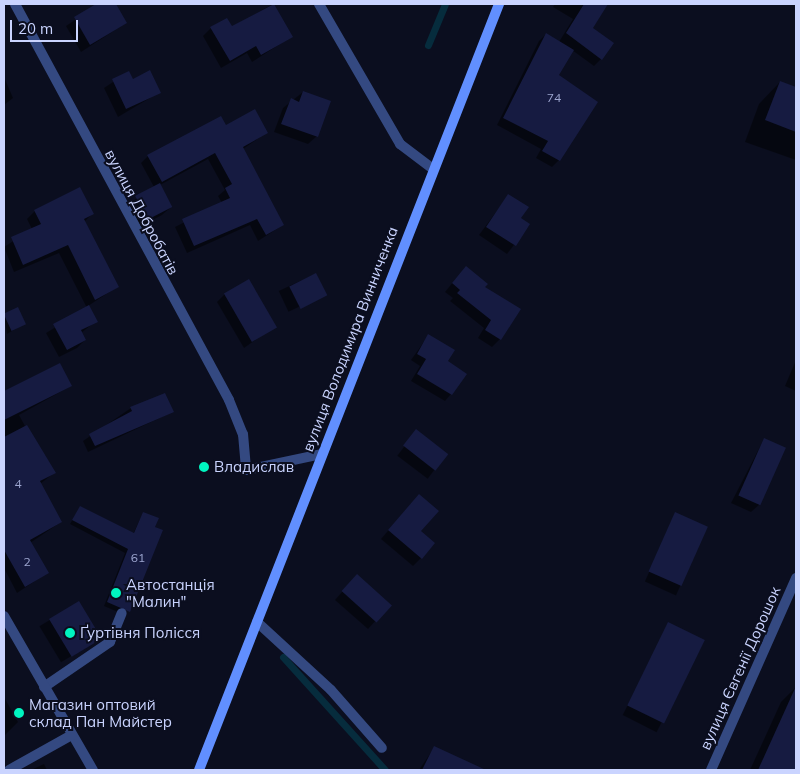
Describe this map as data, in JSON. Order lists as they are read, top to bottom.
{
  "streets": {
    "main road": ["вулиця Володимира Винниченка"],
    "street": ["вулиця Добробатів", "вулиця Євгенії Дорошок"]
  },
  "crossings": [
    ["вулиця Добробатів", "вулиця Володимира Винниченка"]
  ],
  "places": [
    "Владислав",
    "Автостанція \"Малин\"",
    "Ґуртівня Полісся",
    "Магазин оптовий склад Пан Майстер"
  ],
  "house_numbers": [
    "74",
    "4",
    "61",
    "2"
  ],
  "scale_bar": "20 m"
}
